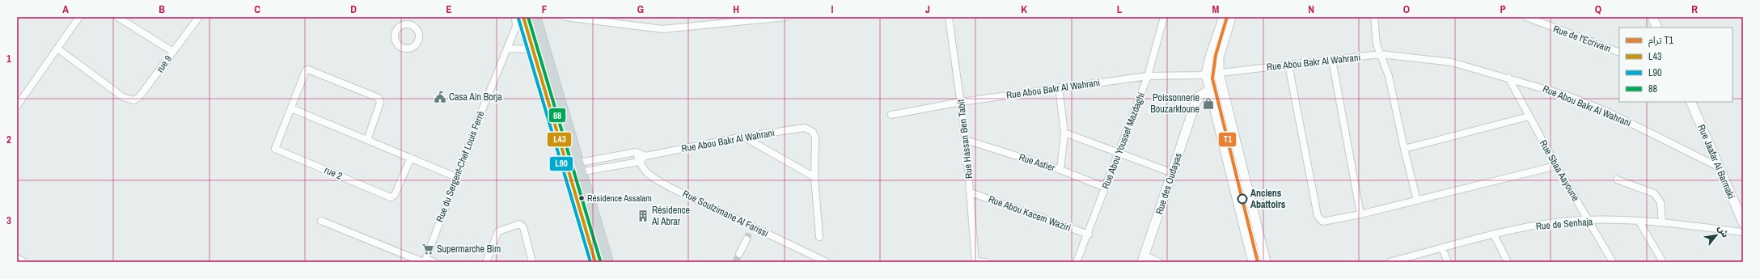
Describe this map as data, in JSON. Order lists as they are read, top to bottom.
{
  "streets": {
    "street": [
      "Rue de l'Ecrivain",
      "Rue Abou Bakr Al Wahrani",
      "rue 9",
      "Rue Hassan Ben Tabit",
      "Rue Abou Youssef Mazdaghi",
      "Rue Jaafar Al Barmaki",
      "Rue Astier",
      "Rue du Sergent-Chef Louis Ferré",
      "Rue Sbaa Aayoune",
      "rue 2",
      "Rue des Oudayas",
      "Rue Soulzimane Al Farissi",
      "Rue Abou Kacem Waziri",
      "Rue de Senhaja"
    ]
  },
  "crossings": [
    ["Rue Abou Bakr Al Wahrani", "Rue Hassan Ben Tabit"],
    ["Rue Abou Bakr Al Wahrani", "Rue Abou Youssef Mazdaghi"],
    ["Rue Abou Bakr Al Wahrani", "Rue Jaafar Al Barmaki"],
    ["Rue Abou Bakr Al Wahrani", "Rue Sbaa Aayoune"],
    ["Rue Abou Bakr Al Wahrani", "Rue Soulzimane Al Farissi"],
    ["Rue Hassan Ben Tabit", "Rue Astier"],
    ["Rue Hassan Ben Tabit", "Rue Abou Kacem Waziri"],
    ["Rue Abou Youssef Mazdaghi", "Rue Astier"],
    ["Rue Abou Youssef Mazdaghi", "Rue Abou Kacem Waziri"],
    ["Rue Sbaa Aayoune", "Rue de Senhaja"]
  ],
  "places": {
    "public building": ["Casa Ain Borja"],
    "shop": ["Poissonnerie Bouzarktoune"],
    "other": ["Résidence Assalam", "Anciens Abattoirs"],
    "building": ["Résidence Al Abrar"],
    "supermarket": ["Supermarche Bim"]
  },
  "lines": [
    "tram line T1",
    "transit line L43",
    "transit line 88",
    "transit line L90"
  ],
  "legend": [
    "ترام T1",
    "L43",
    "L90",
    "88"
  ],
  "north": "top right",
  "grid": {
    "columns": [
      "A",
      "B",
      "C",
      "D",
      "E",
      "F",
      "G",
      "H",
      "I",
      "J",
      "K",
      "L",
      "M",
      "N",
      "O",
      "P",
      "Q",
      "R"
    ],
    "rows": ["1", "2", "3"]
  }
}
